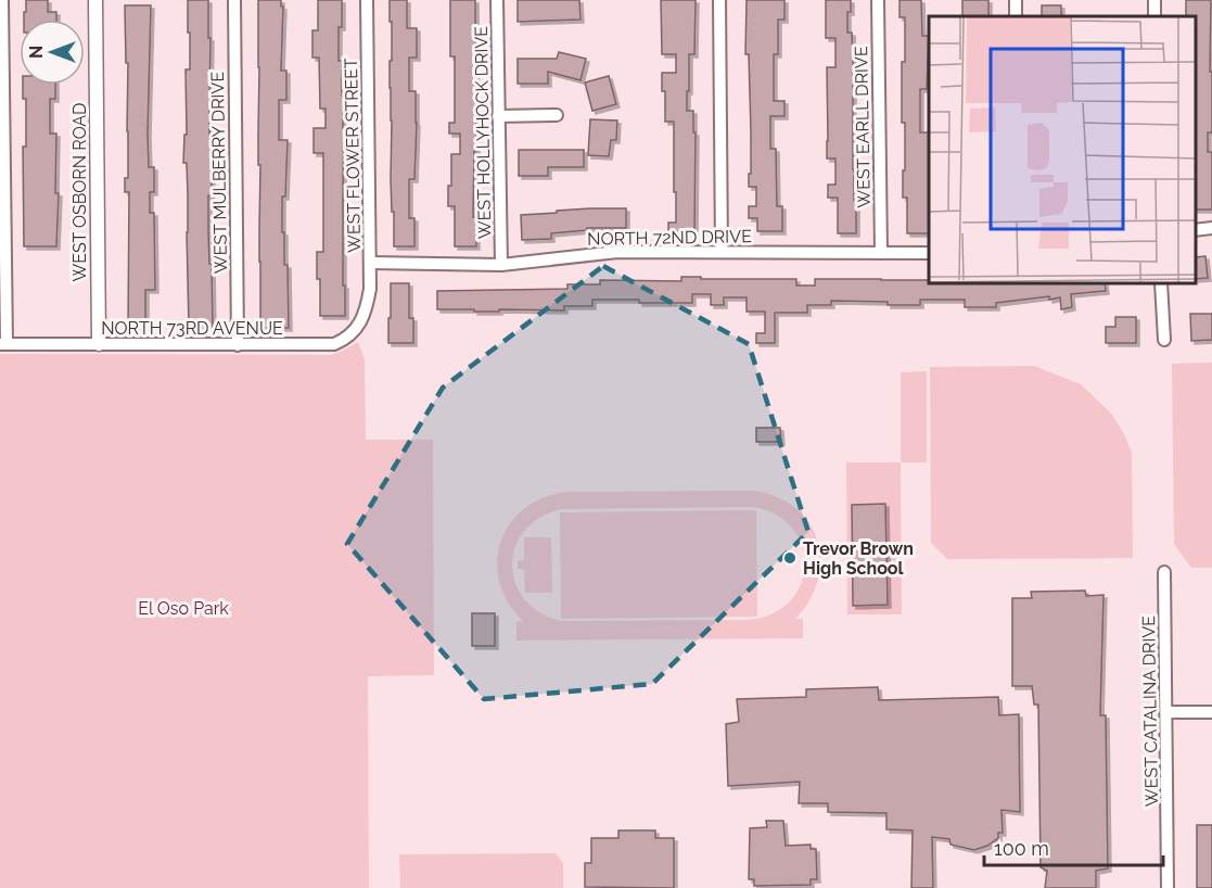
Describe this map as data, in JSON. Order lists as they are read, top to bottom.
{
  "streets": {
    "street": [
      "WEST EARLL DRIVE",
      "WEST HOLLYHOCK DRIVE",
      "WEST FLOWER STREET",
      "WEST MULBERRY DRIVE",
      "WEST OSBORN ROAD",
      "NORTH 72ND DRIVE",
      "NORTH 73RD AVENUE",
      "WEST CATALINA DRIVE"
    ]
  },
  "crossings": [
    ["WEST EARLL DRIVE", "NORTH 72ND DRIVE"],
    ["WEST HOLLYHOCK DRIVE", "NORTH 72ND DRIVE"],
    ["WEST FLOWER STREET", "NORTH 72ND DRIVE"],
    ["WEST FLOWER STREET", "NORTH 73RD AVENUE"],
    ["WEST MULBERRY DRIVE", "NORTH 73RD AVENUE"],
    ["WEST OSBORN ROAD", "NORTH 73RD AVENUE"]
  ],
  "parks": ["El Oso Park"],
  "places": ["Trevor Brown High School"],
  "scale_bar": "100 m",
  "north": "left"
}
